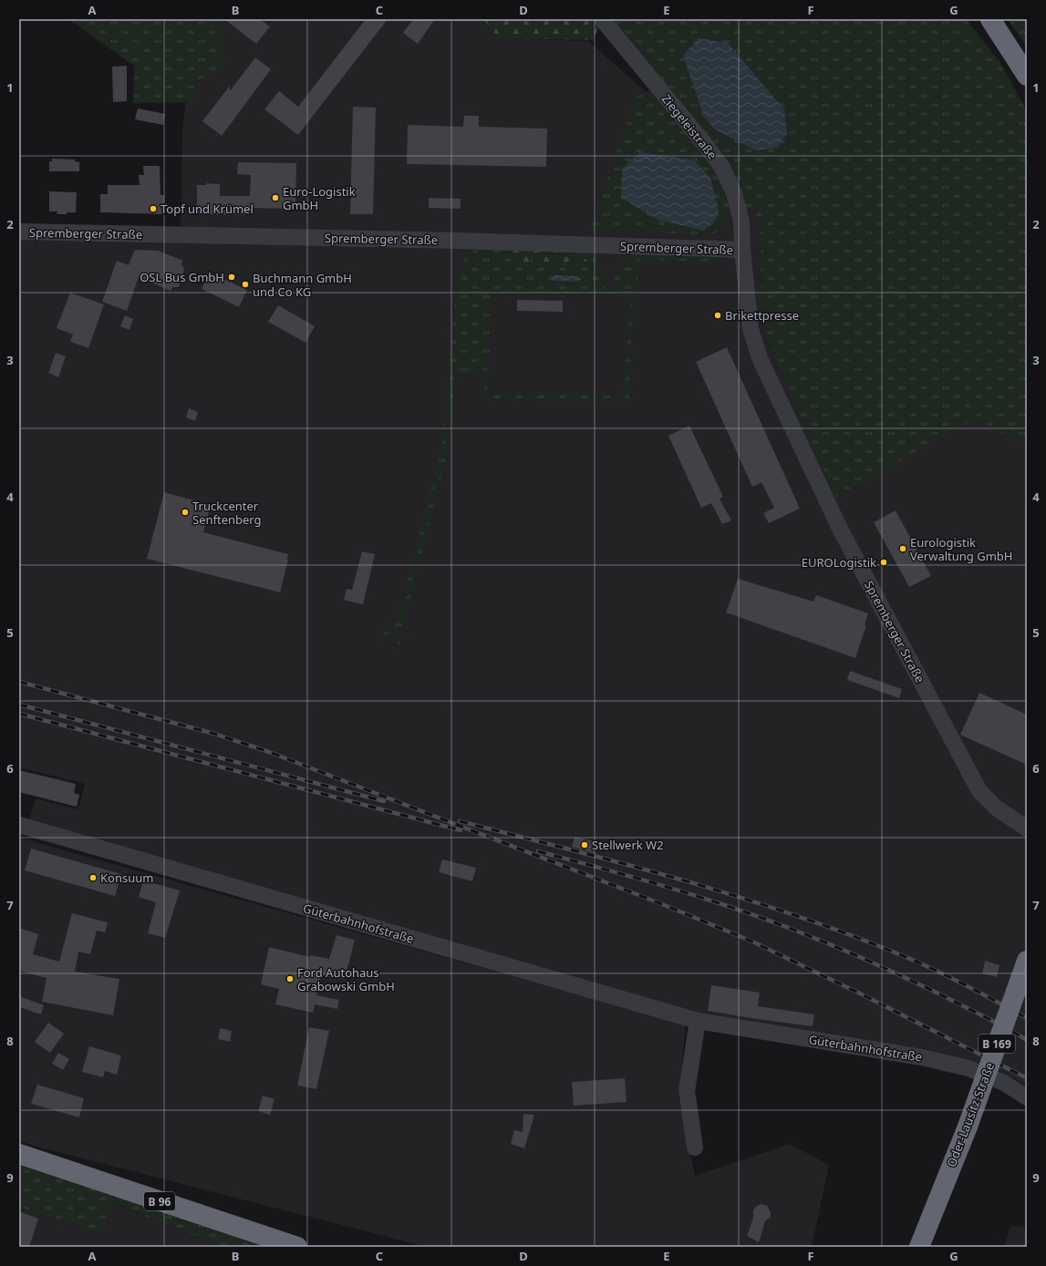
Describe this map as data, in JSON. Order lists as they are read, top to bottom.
{
  "streets": {
    "highway": ["B 169", "Oder-Lausitz-Straße", "B 96"],
    "street": ["Ziegeleistraße", "Spremberger Straße", "Güterbahnhofstraße"]
  },
  "crossings": [
    ["Ziegeleistraße", "Spremberger Straße"]
  ],
  "places": [
    "Euro-Logistik GmbH",
    "Topf und Krümel",
    "OSL Bus GmbH",
    "Buchmann GmbH und Co KG",
    "Brikettpresse",
    "Truckcenter Senftenberg",
    "Eurologistik Verwaltung GmbH",
    "EUROLogistik",
    "Stellwerk W2",
    "Konsuum",
    "Ford Autohaus Grabowski GmbH"
  ],
  "grid": {
    "columns": [
      "A",
      "B",
      "C",
      "D",
      "E",
      "F",
      "G"
    ],
    "rows": [
      "1",
      "2",
      "3",
      "4",
      "5",
      "6",
      "7",
      "8",
      "9"
    ]
  }
}
